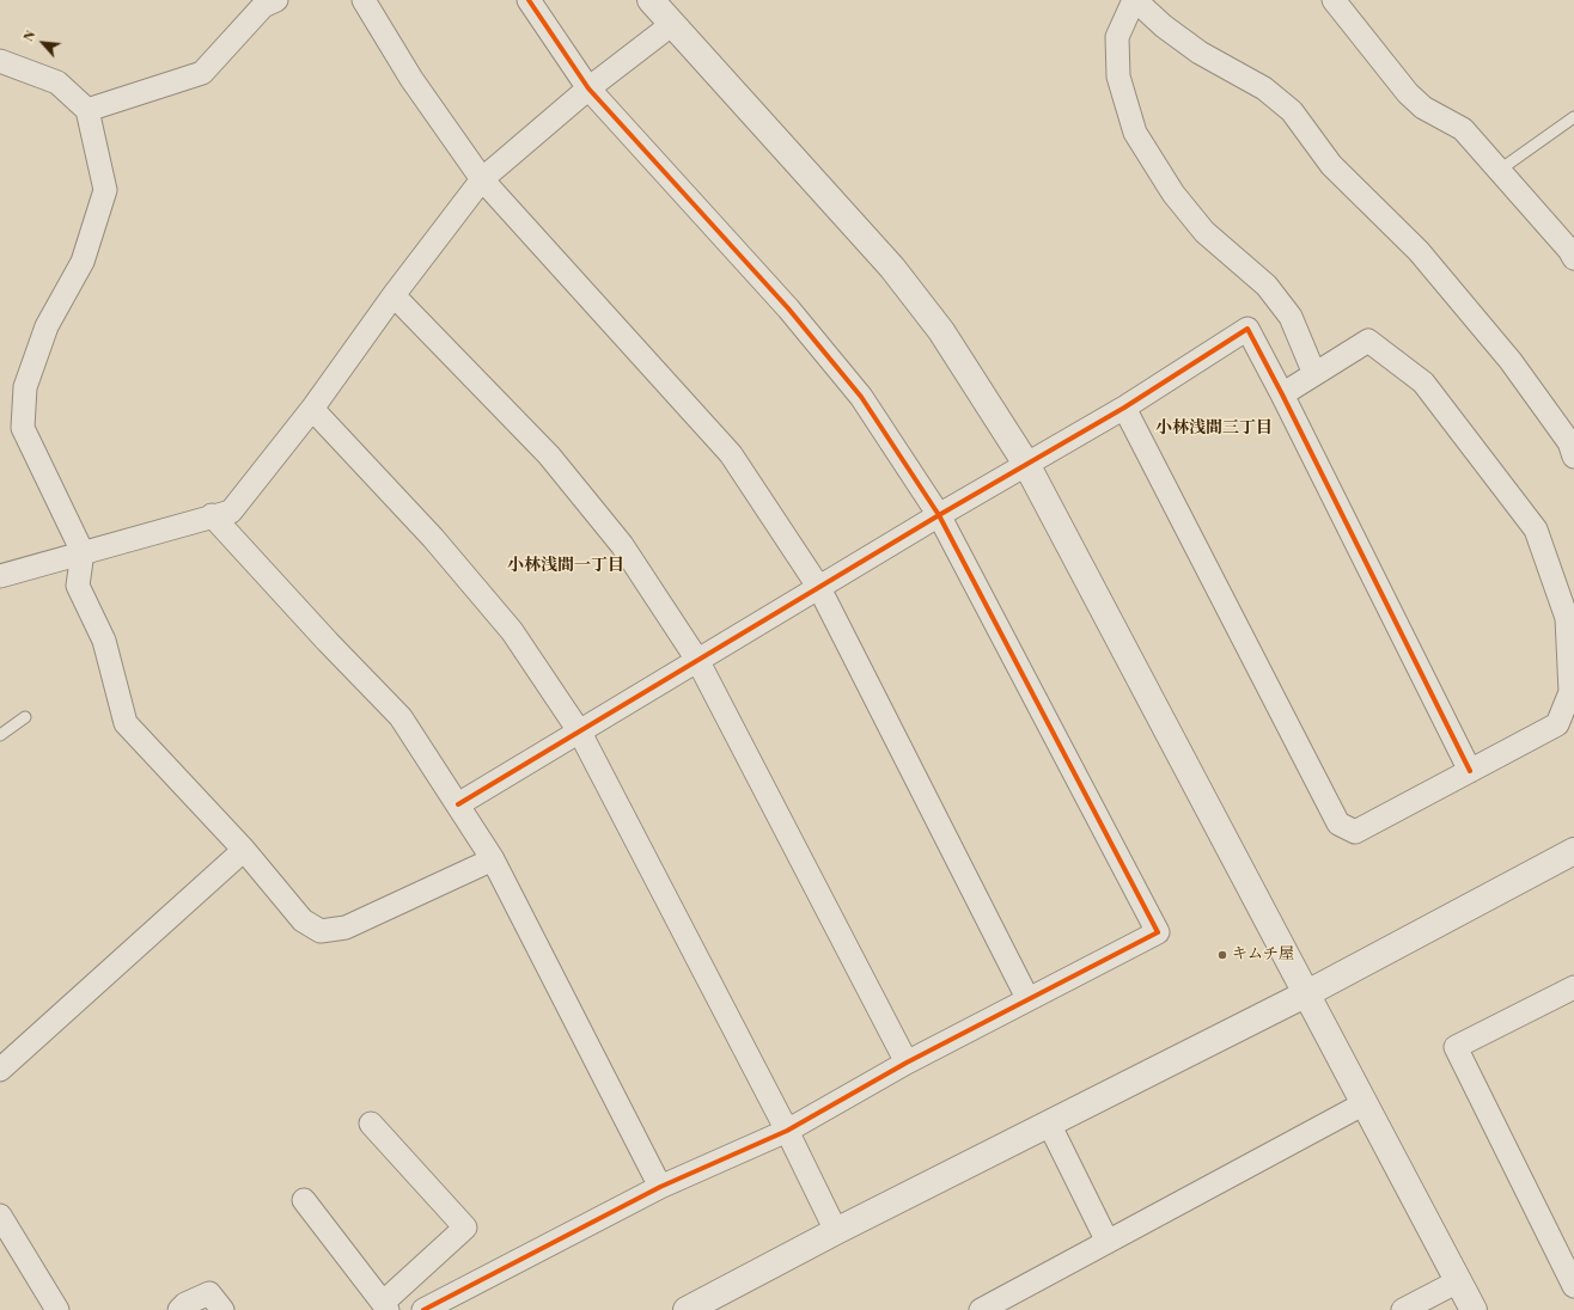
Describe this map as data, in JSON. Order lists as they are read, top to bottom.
{
  "districts": ["小林浅間三丁目", "小林浅間一丁目"],
  "places": ["キムチ屋"],
  "north": "top left"
}
